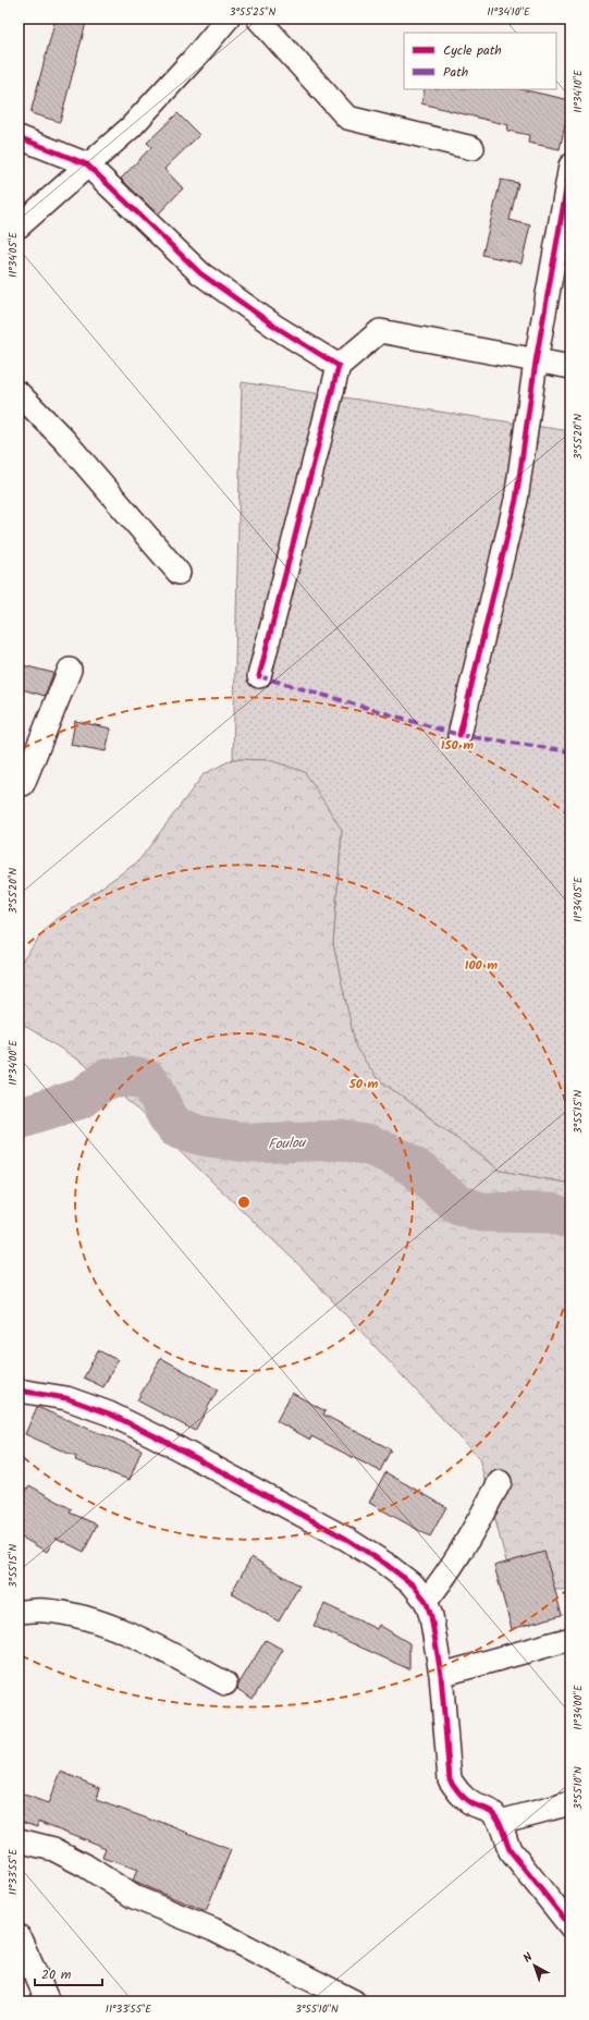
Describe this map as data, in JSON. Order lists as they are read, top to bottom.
{
  "water": ["Foulou"],
  "legend": ["Cycle path", "Path"],
  "scale_bar": "20 m",
  "north": "top left",
  "coordinates": [
    "3°55'25\"N",
    "11°34'10\"E",
    "11°34'05\"E",
    "3°55'20\"N",
    "11°34'00\"E",
    "3°55'15\"N",
    "3°55'10\"N",
    "11°33'55\"E"
  ],
  "rings": ["150 m", "100 m", "50 m"]
}
